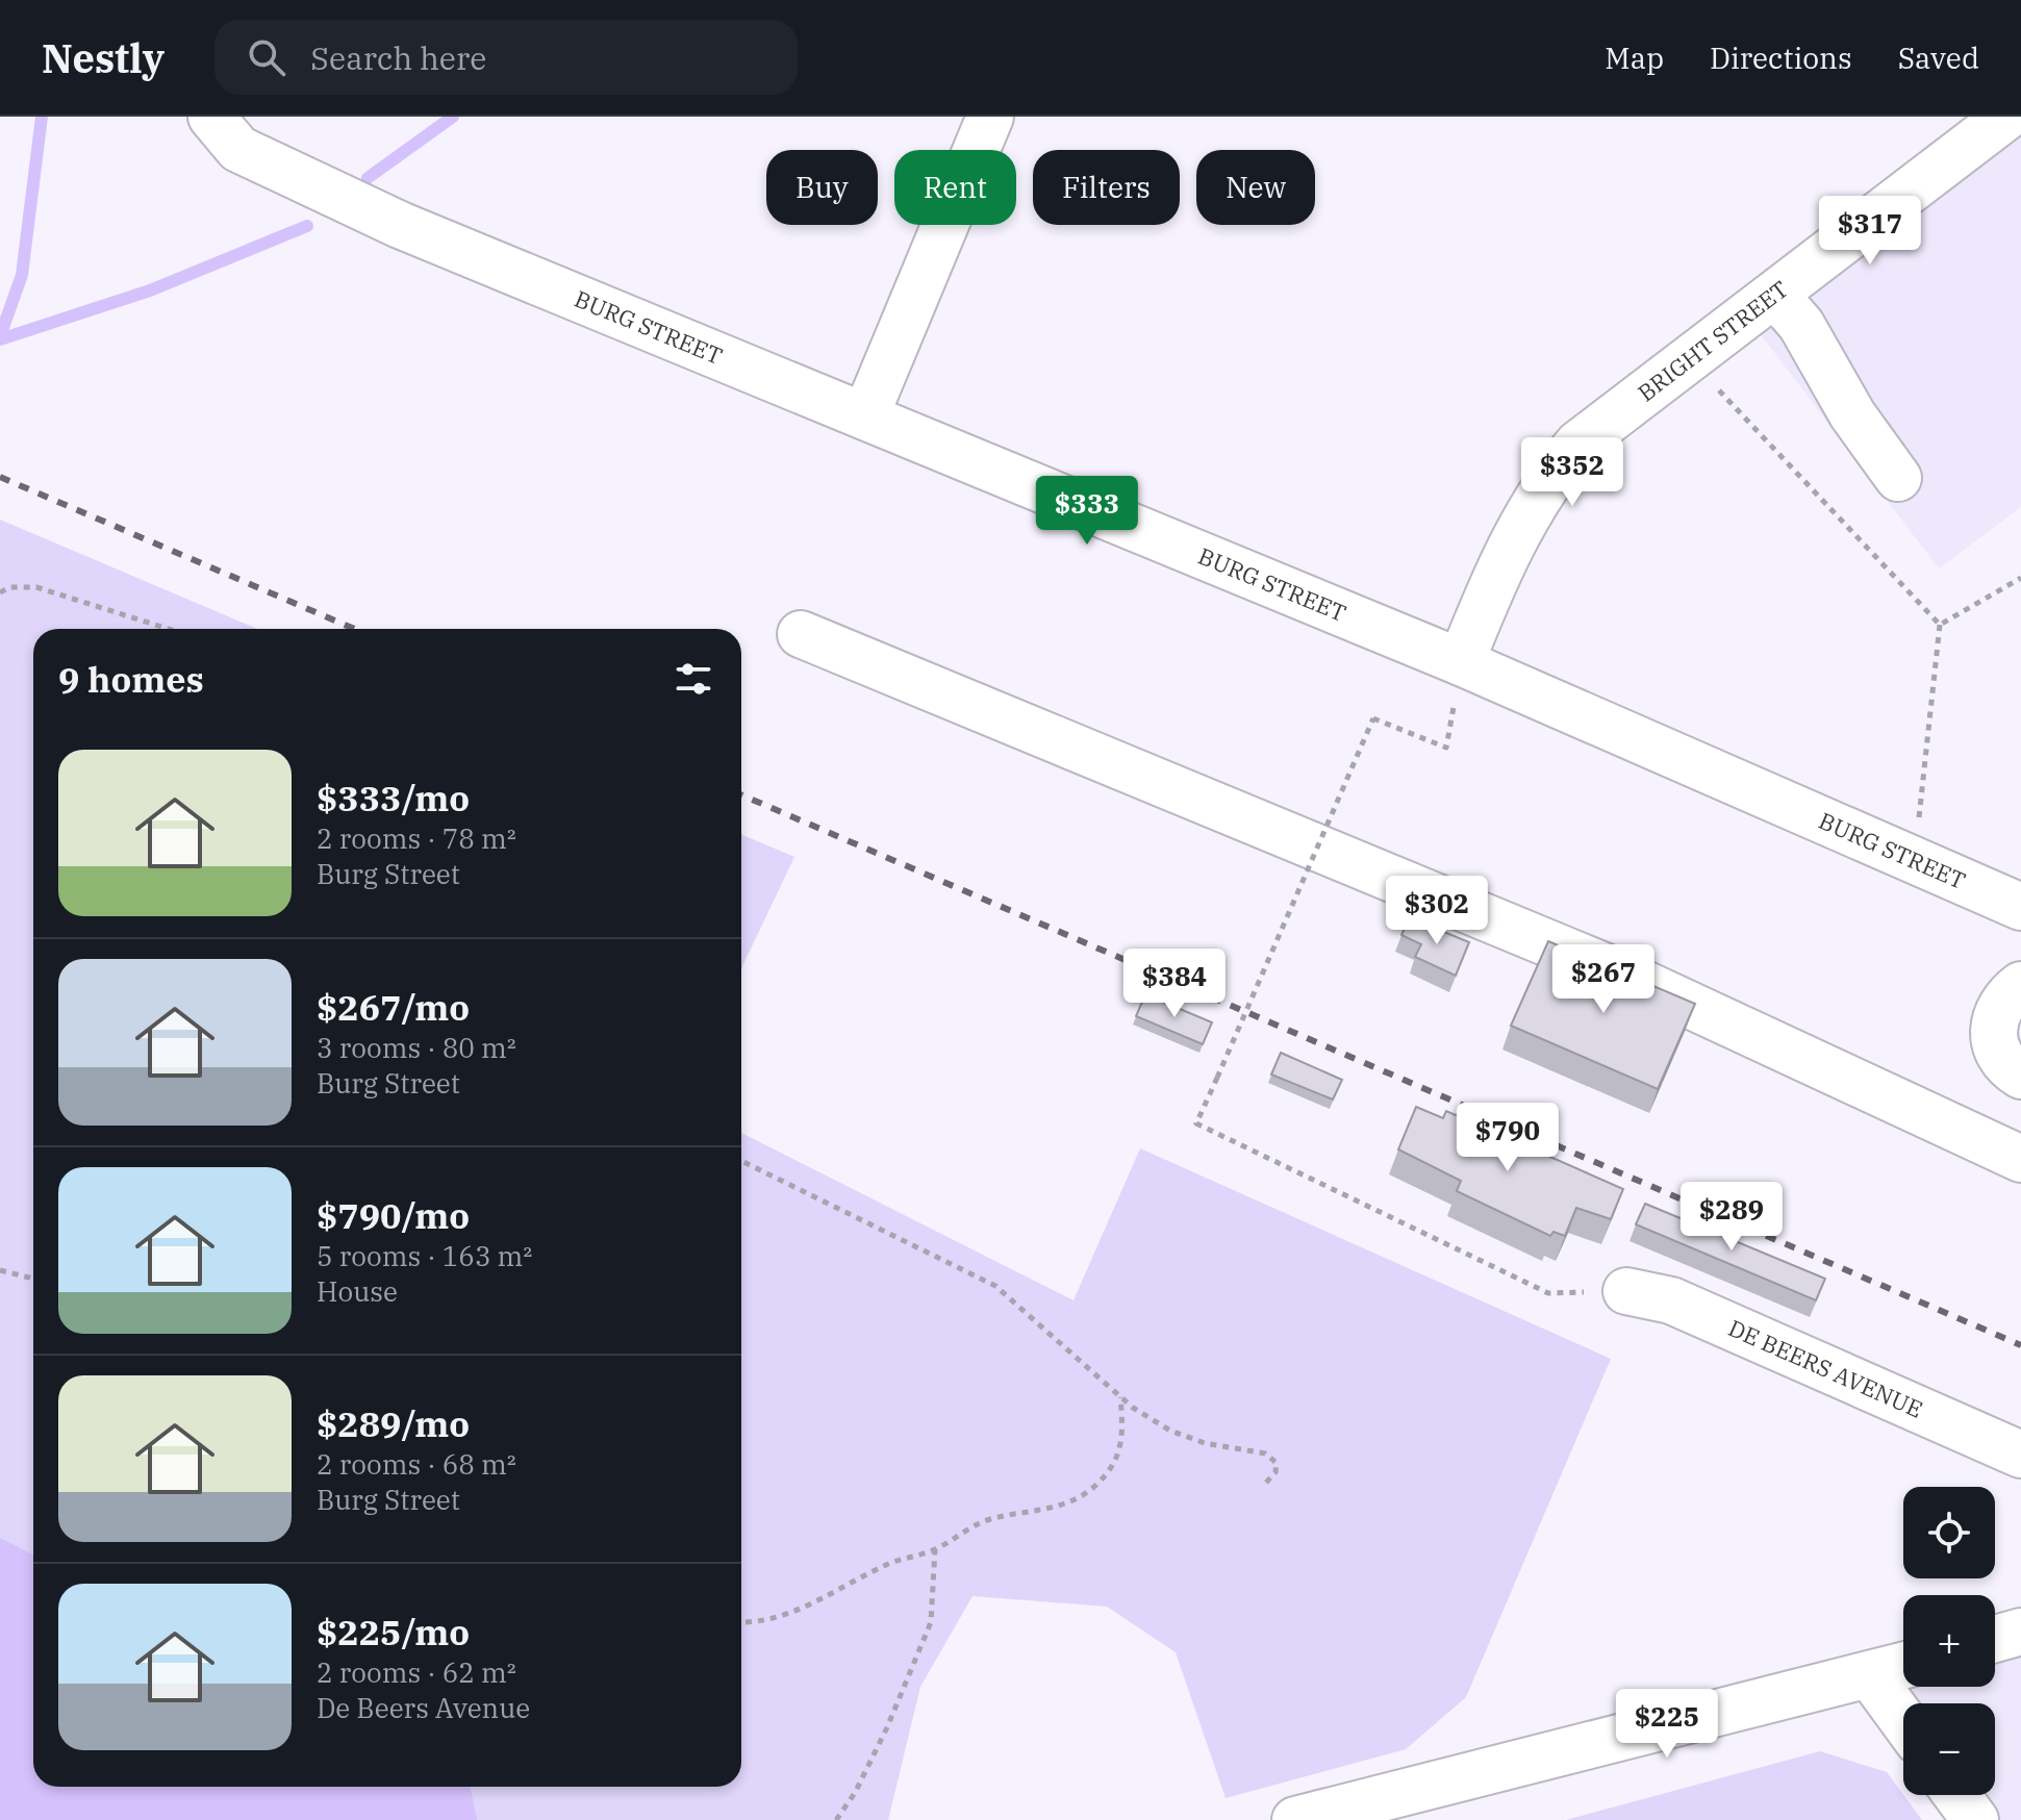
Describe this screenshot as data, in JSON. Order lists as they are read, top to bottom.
{
  "streets": {
    "street": ["BURG STREET", "BRIGHT STREET", "DE BEERS AVENUE"]
  },
  "crossings": [
    ["BURG STREET", "BRIGHT STREET"]
  ],
  "page": {
    "header": "Nestly",
    "search": "Search here",
    "nav": ["Map", "Directions", "Saved"],
    "chip": [
      "Buy",
      "Rent",
      "Filters",
      "New"
    ],
    "price": [
      "$317",
      "$352",
      "$333",
      "$302",
      "$267",
      "$384",
      "$790",
      "$289",
      "$225"
    ],
    "heading": "9 homes",
    "list": [
      {
        "name": "$333/mo",
        "note": "2 rooms · 78 m² · Burg Street"
      },
      {
        "name": "$267/mo",
        "note": "3 rooms · 80 m² · Burg Street"
      },
      {
        "name": "$790/mo",
        "note": "5 rooms · 163 m² · House"
      },
      {
        "name": "$289/mo",
        "note": "2 rooms · 68 m² · Burg Street"
      },
      {
        "name": "$225/mo",
        "note": "2 rooms · 62 m² · De Beers Avenue"
      }
    ],
    "map_buttons": ["+", "−"]
  }
}
